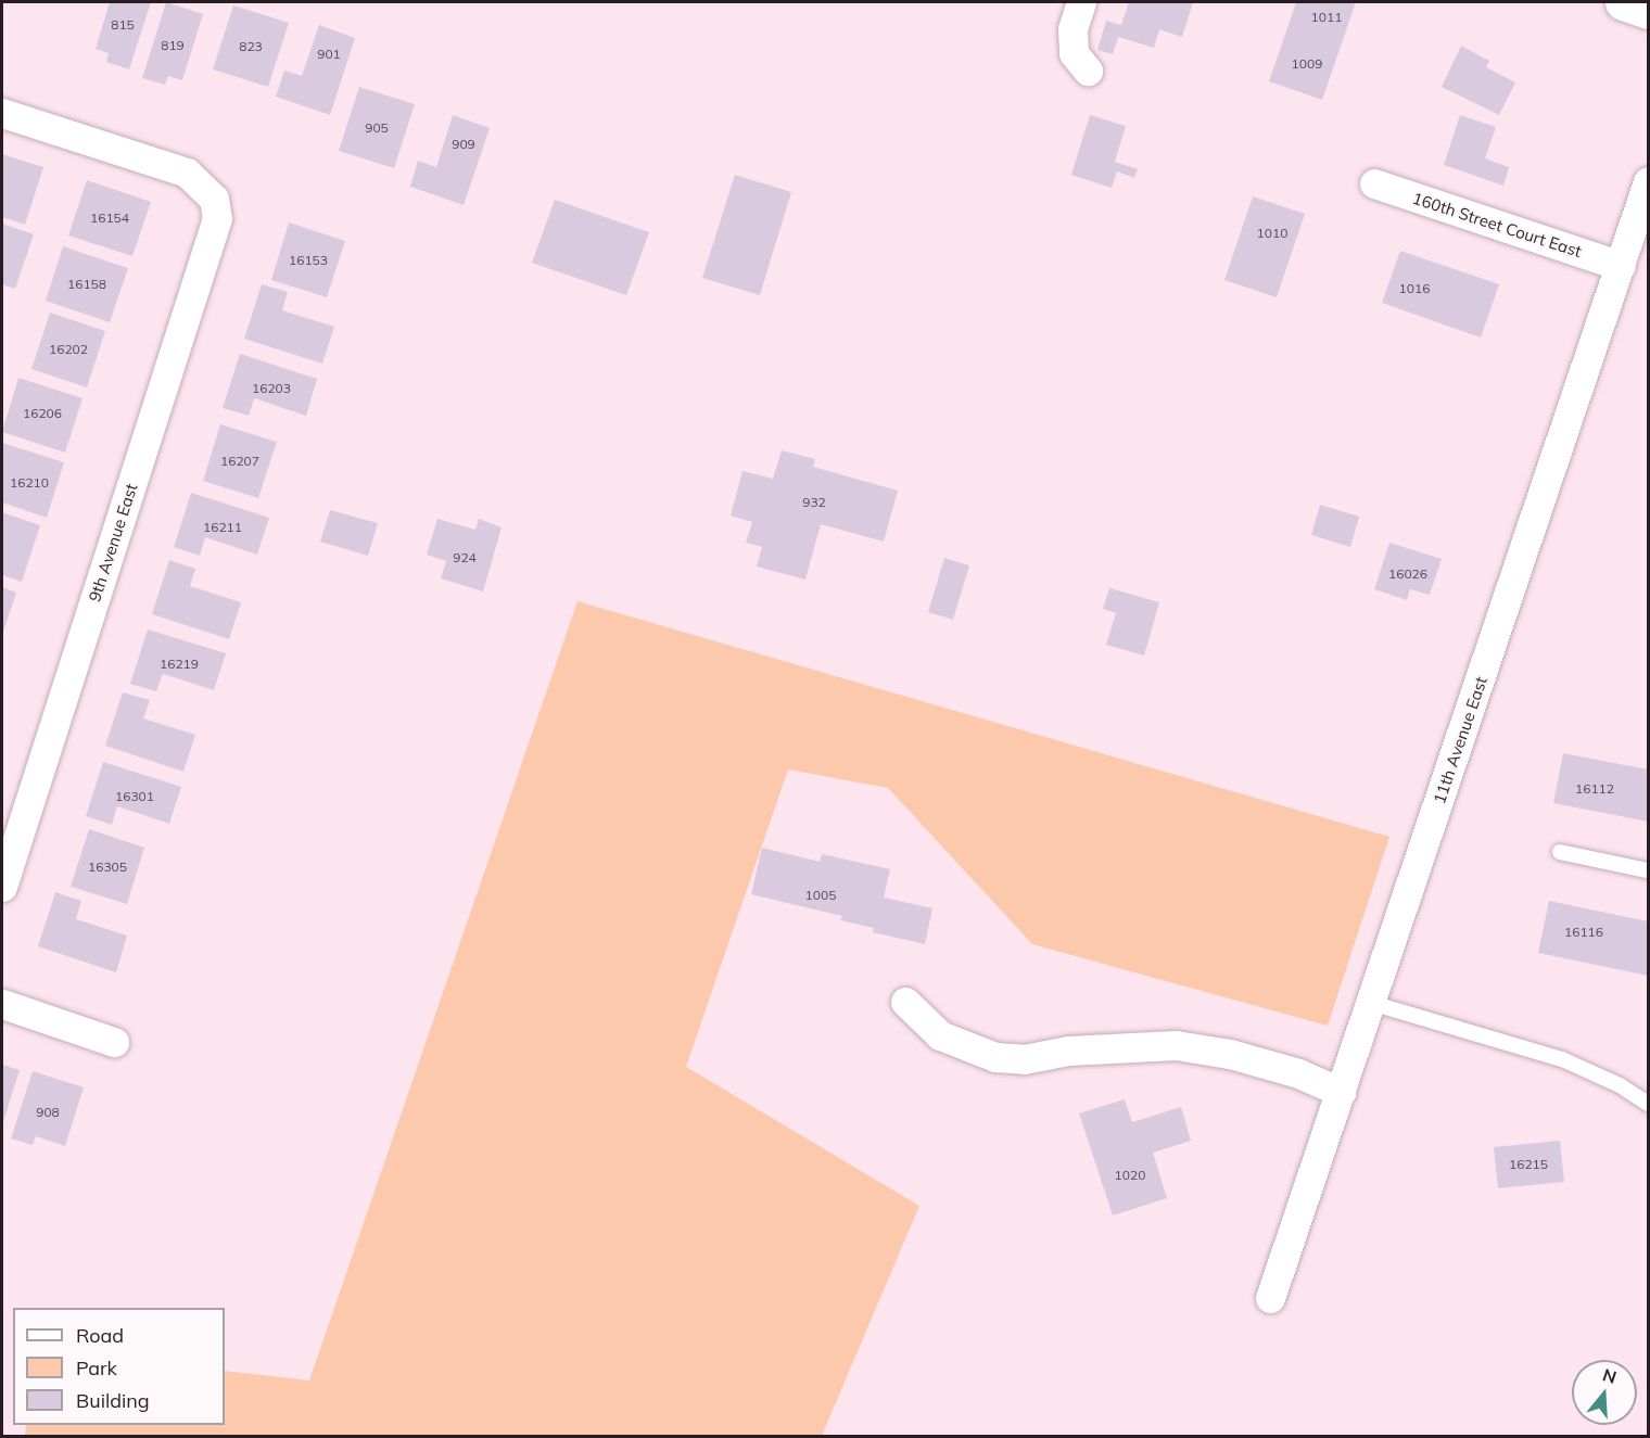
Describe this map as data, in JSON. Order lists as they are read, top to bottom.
{
  "streets": {
    "street": ["160th Street Court East", "9th Avenue East", "11th Avenue East"]
  },
  "crossings": [
    ["160th Street Court East", "11th Avenue East"]
  ],
  "house_numbers": [
    "1011",
    "815",
    "819",
    "823",
    "901",
    "1009",
    "905",
    "909",
    "16154",
    "1010",
    "16153",
    "16158",
    "1016",
    "16202",
    "16203",
    "16206",
    "16207",
    "16210",
    "932",
    "16211",
    "924",
    "16026",
    "16219",
    "16112",
    "16301",
    "16305",
    "1005",
    "16116",
    "908",
    "16215",
    "1020"
  ],
  "legend": ["Road", "Park", "Building"],
  "north": "top"
}
